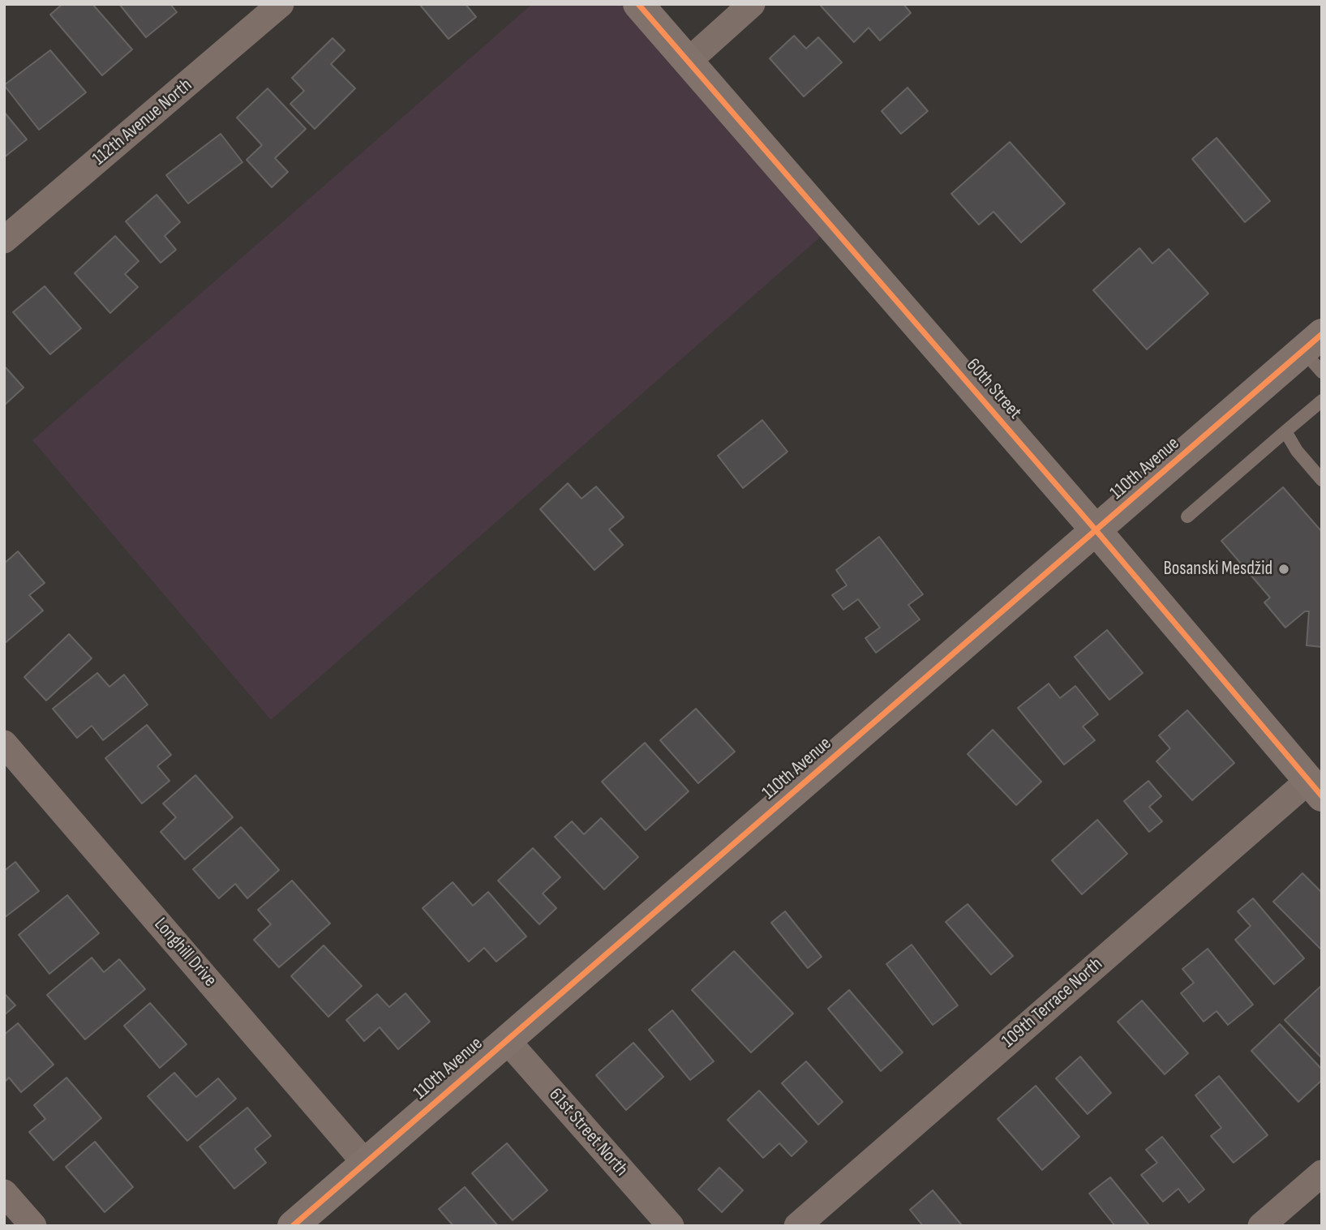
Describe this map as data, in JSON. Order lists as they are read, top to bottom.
{
  "streets": {
    "street": [
      "112th Avenue North",
      "60th Street",
      "110th Avenue",
      "Longhill Drive",
      "109th Terrace North",
      "61st Street North"
    ]
  },
  "crossings": [
    ["60th Street", "110th Avenue"],
    ["60th Street", "109th Terrace North"],
    ["110th Avenue", "Longhill Drive"],
    ["110th Avenue", "61st Street North"]
  ],
  "places": ["Bosanski Mesdžid"]
}
